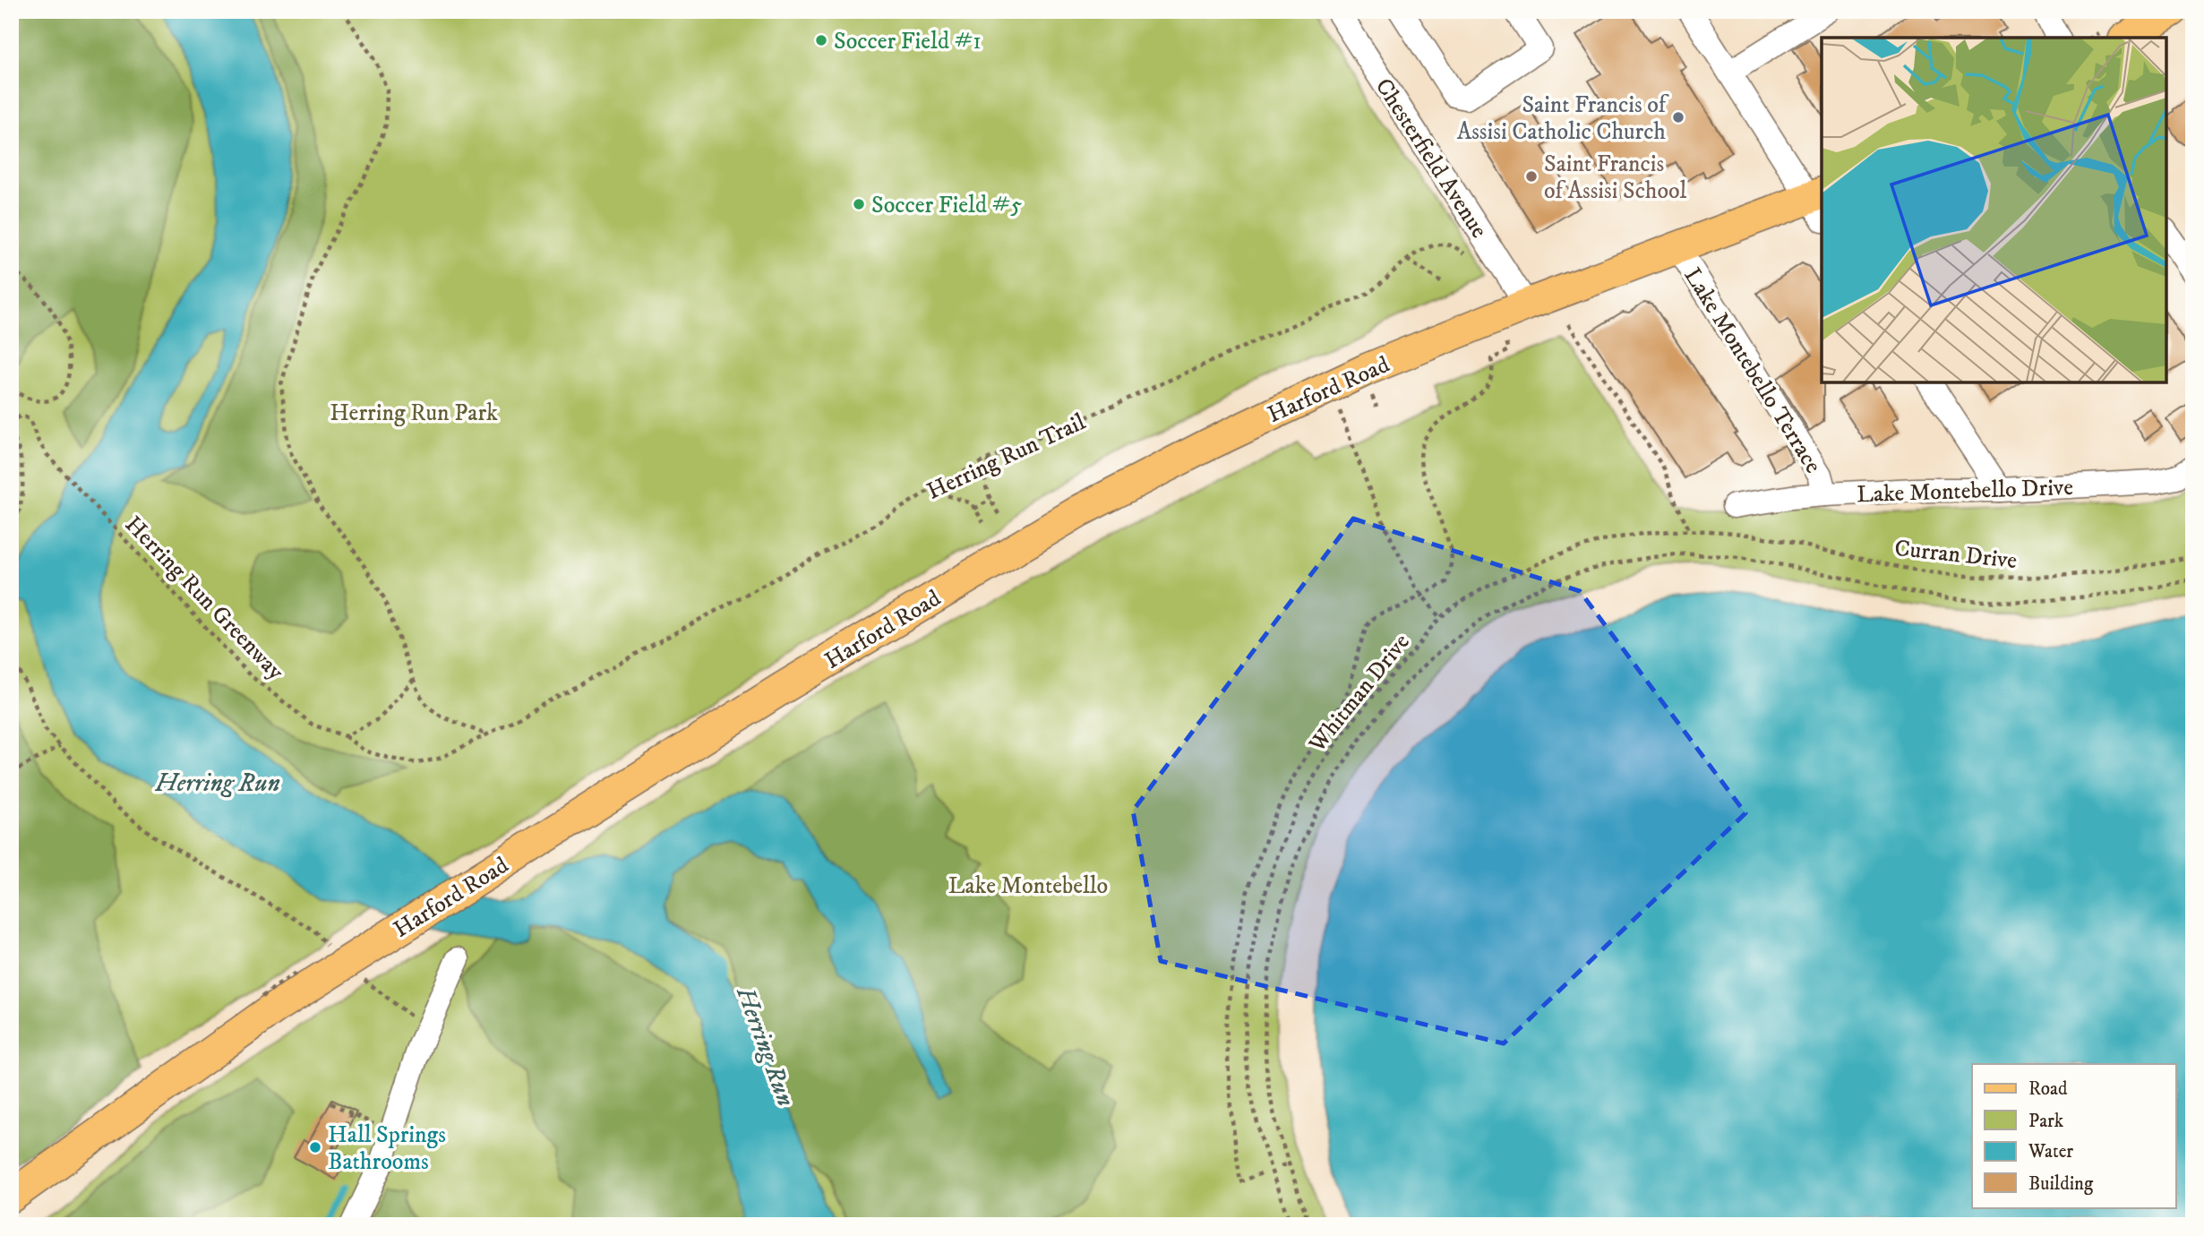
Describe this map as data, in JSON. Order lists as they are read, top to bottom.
{
  "streets": {
    "main road": ["Harford Road"],
    "street": ["Chesterfield Avenue", "Lake Montebello Terrace", "Lake Montebello Drive"],
    "path": [
      "Herring Run Trail",
      "Curran Drive",
      "Herring Run Greenway",
      "Whitman Drive"
    ]
  },
  "crossings": [
    ["Chesterfield Avenue", "Harford Road"],
    ["Lake Montebello Terrace", "Harford Road"],
    ["Lake Montebello Terrace", "Lake Montebello Drive"],
    ["Herring Run Trail", "Herring Run Greenway"]
  ],
  "water": ["Herring Run"],
  "parks": ["Herring Run Park", "Lake Montebello"],
  "places": [
    "Soccer Field #1",
    "Saint Francis of Assisi Catholic Church",
    "Saint Francis of Assisi School",
    "Soccer Field #5",
    "Hall Springs Bathrooms"
  ],
  "legend": [
    "Road",
    "Park",
    "Water",
    "Building"
  ]
}
